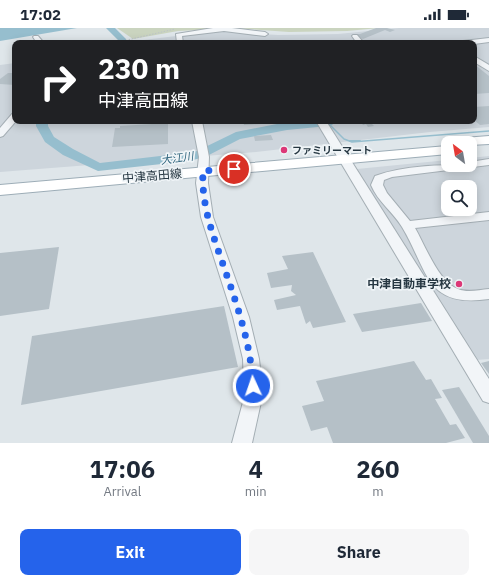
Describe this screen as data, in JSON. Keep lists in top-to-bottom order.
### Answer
{
  "streets": {
    "main road": ["中津高田線"]
  },
  "water": ["大江川"],
  "places": ["ファミリーマート", "中津自動車学校"],
  "north": "top left",
  "page": {
    "status": "17:02",
    "turn": ["230 m", "中津高田線"],
    "eta": [
      "17:06",
      "Arrival",
      "4",
      "min",
      "260",
      "m"
    ],
    "buttons": ["Exit", "Share"]
  }
}
